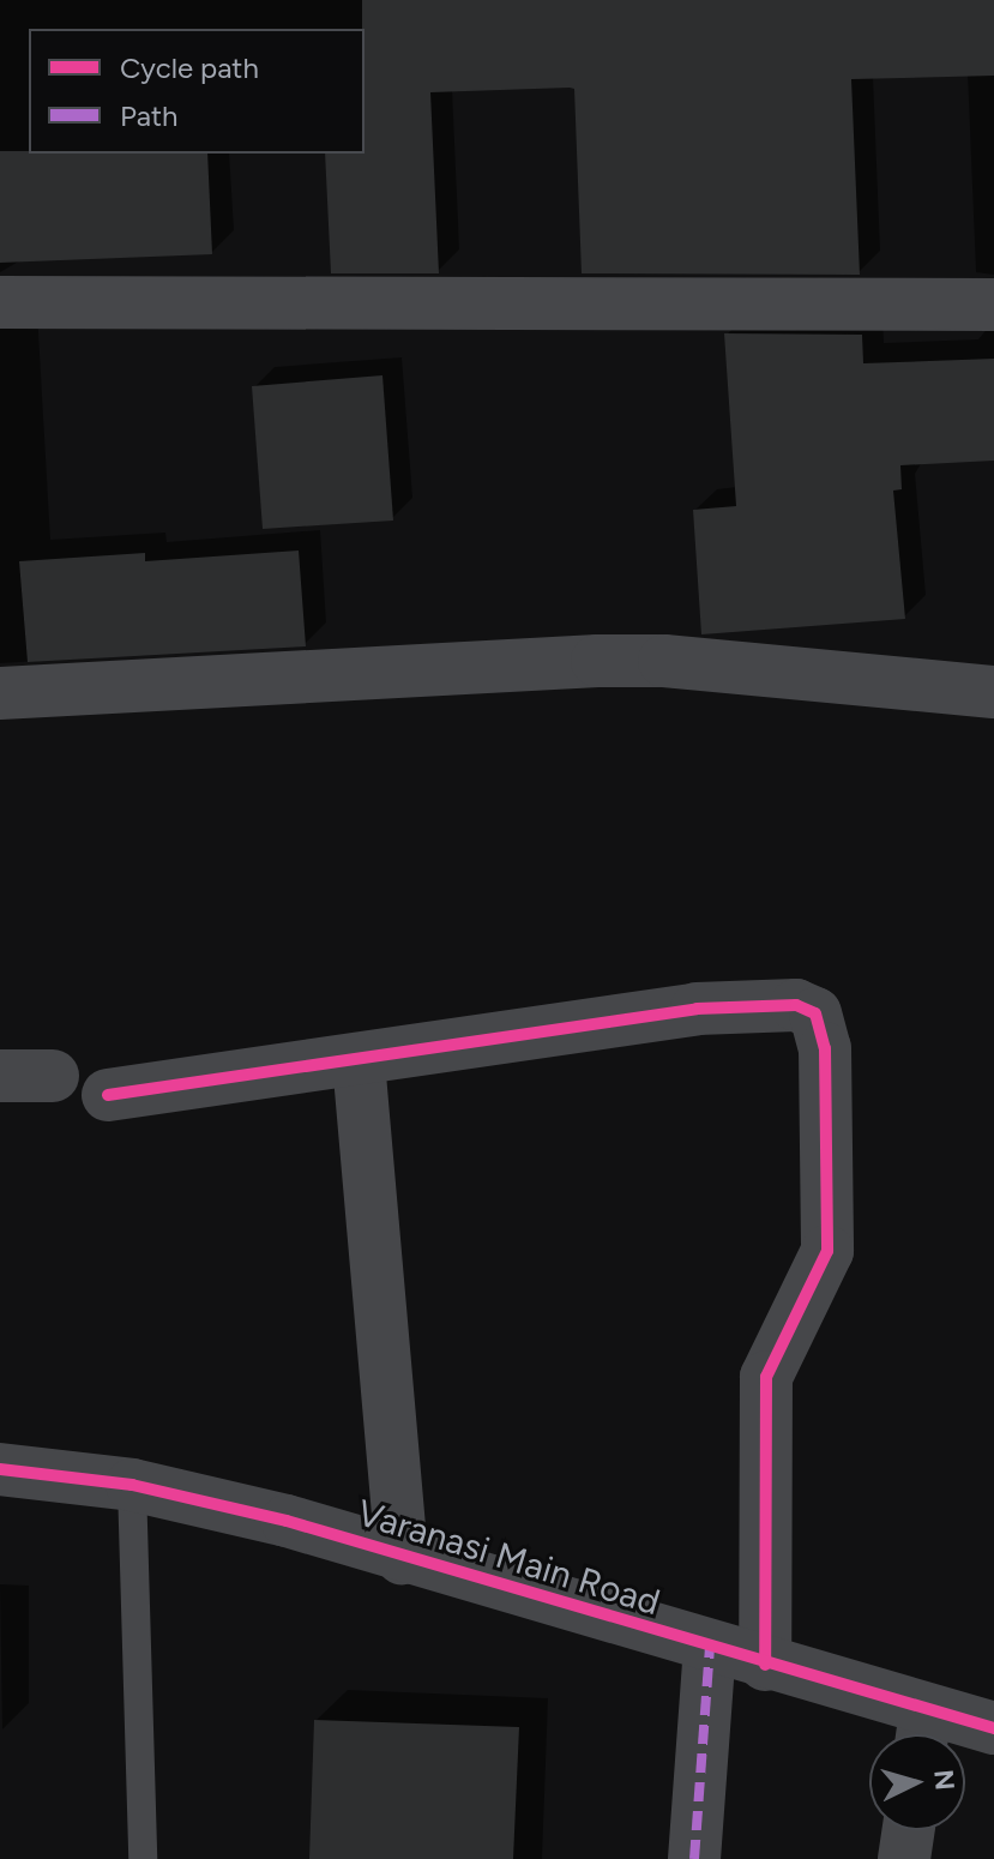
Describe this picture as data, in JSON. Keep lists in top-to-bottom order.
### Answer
{
  "streets": {
    "street": ["Varanasi Main Road"]
  },
  "legend": ["Cycle path", "Path"],
  "north": "right"
}
